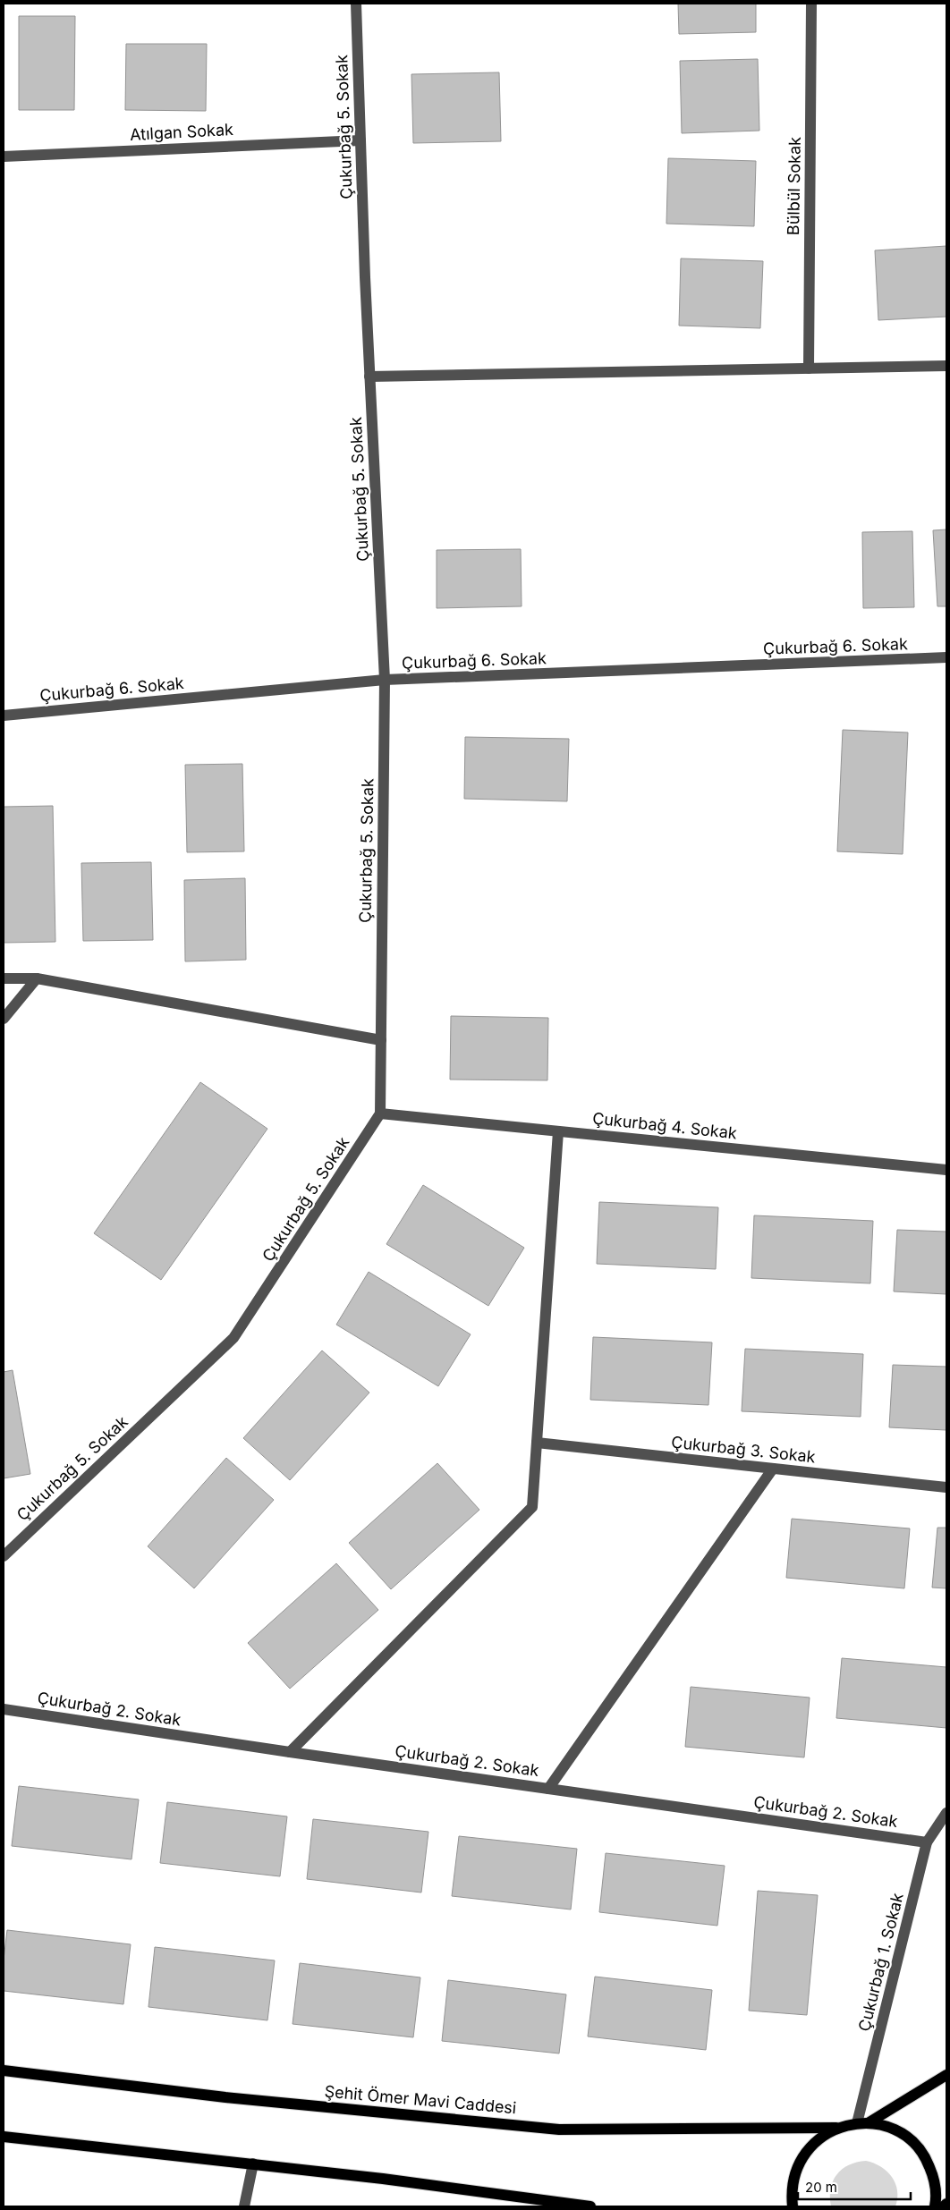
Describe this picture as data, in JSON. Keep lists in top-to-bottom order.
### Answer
{
  "streets": {
    "main road": ["Şehit Ömer Mavi Caddesi"],
    "street": [
      "Çukurbağ 5. Sokak",
      "Atılgan Sokak",
      "Bülbül Sokak",
      "Çukurbağ 6. Sokak",
      "Çukurbağ 4. Sokak",
      "Çukurbağ 3. Sokak",
      "Çukurbağ 2. Sokak",
      "Çukurbağ 1. Sokak"
    ]
  },
  "crossings": [
    ["Çukurbağ 5. Sokak", "Atılgan Sokak"],
    ["Çukurbağ 5. Sokak", "Çukurbağ 6. Sokak"],
    ["Çukurbağ 5. Sokak", "Çukurbağ 4. Sokak"],
    ["Çukurbağ 2. Sokak", "Çukurbağ 1. Sokak"]
  ],
  "scale_bar": "20 m"
}
